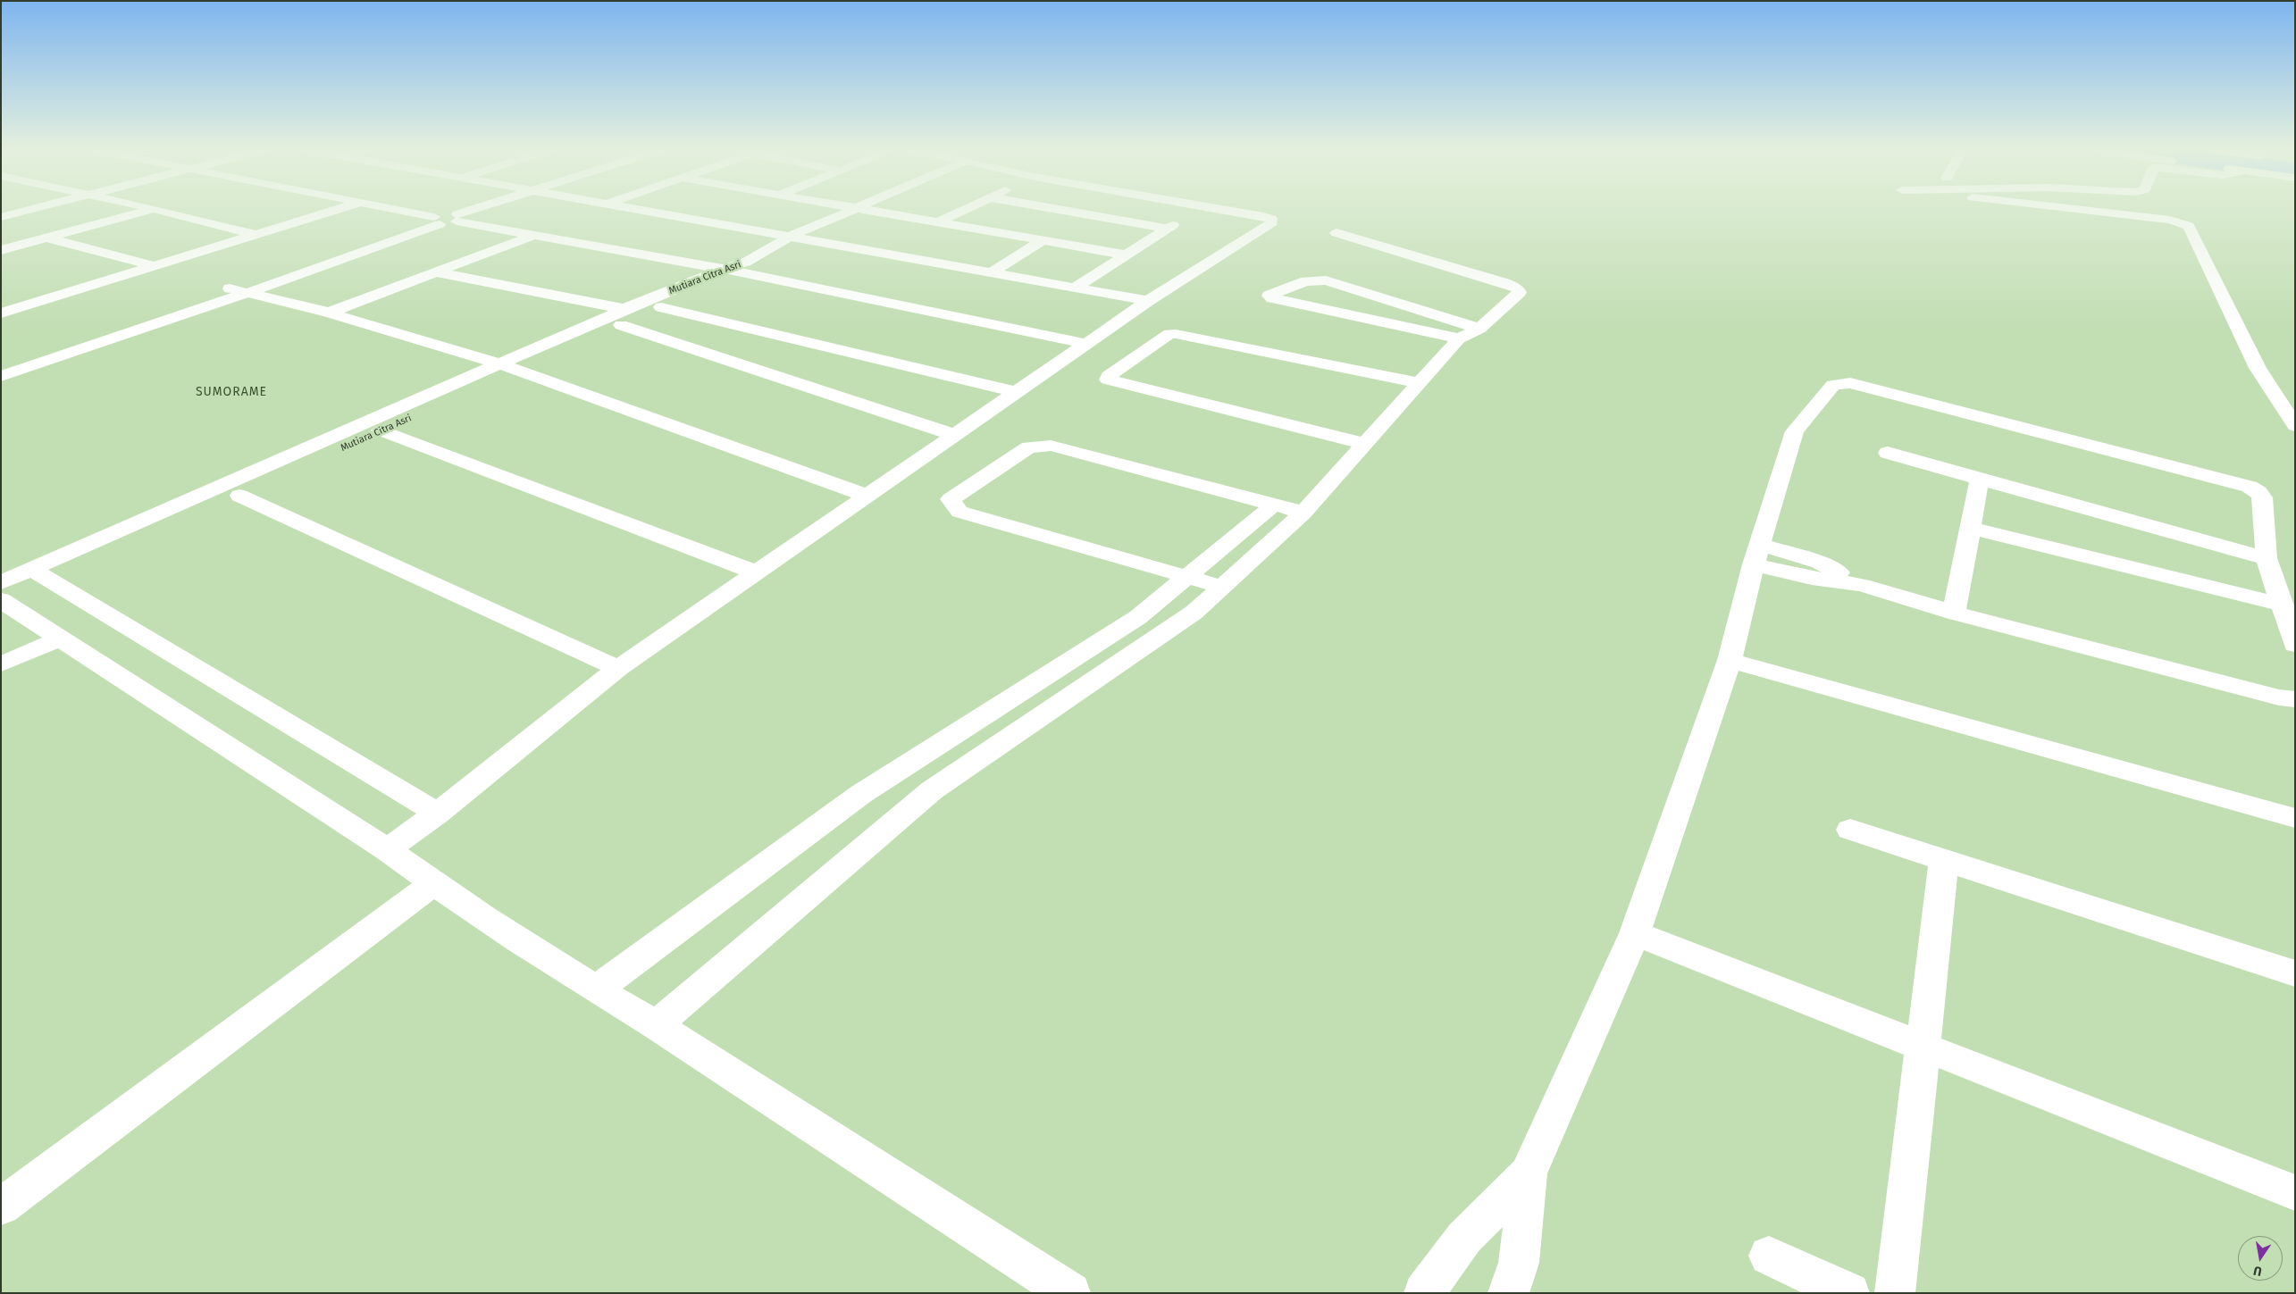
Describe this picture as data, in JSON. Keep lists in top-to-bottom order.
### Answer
{
  "streets": {
    "street": ["Mutiara Citra Asri"]
  },
  "districts": ["SUMORAME"],
  "north": "bottom"
}
